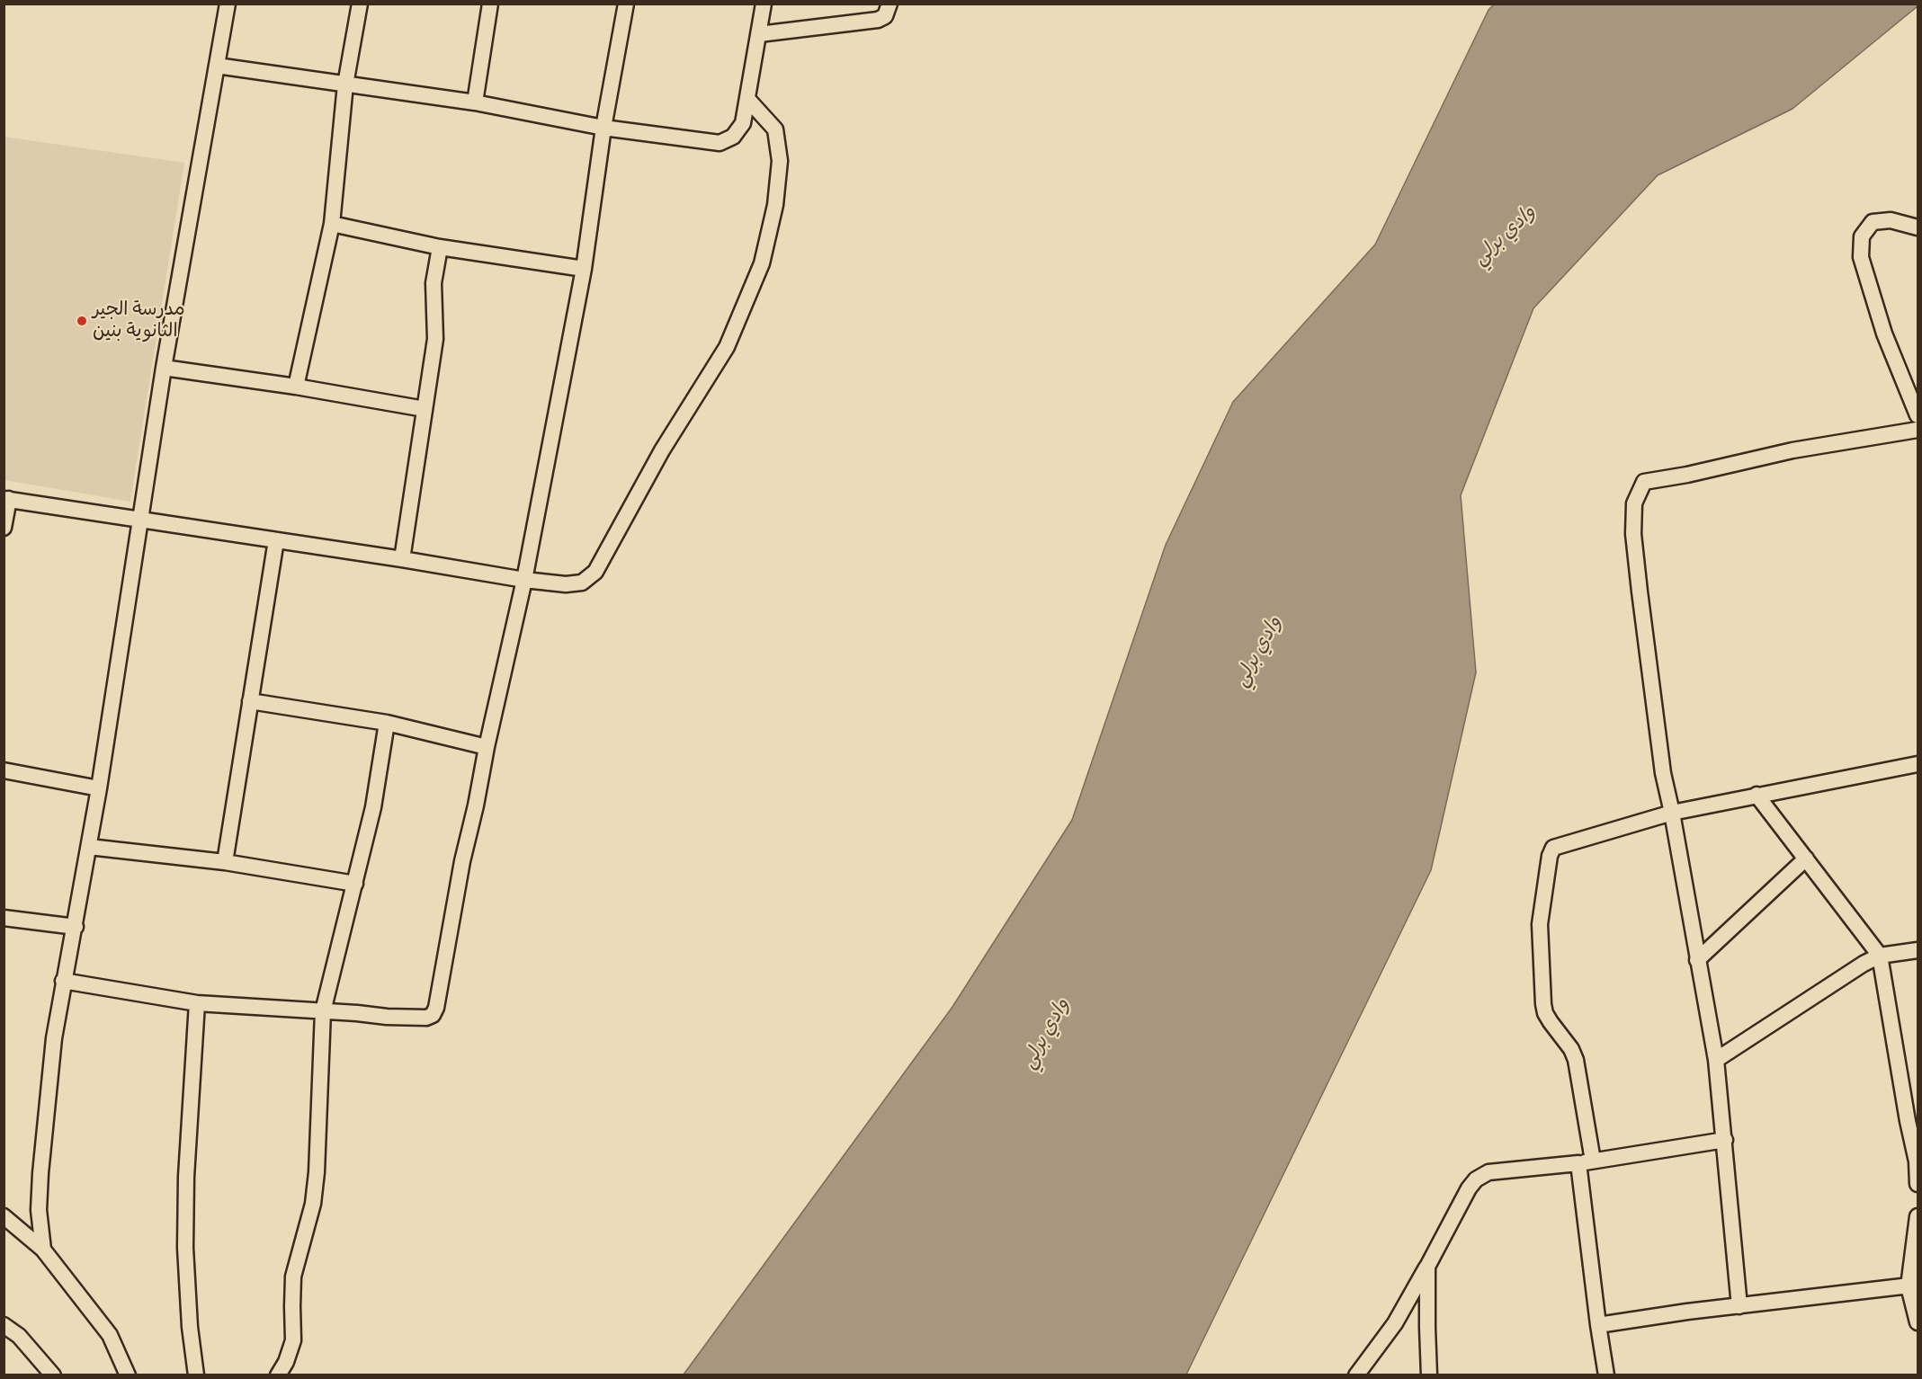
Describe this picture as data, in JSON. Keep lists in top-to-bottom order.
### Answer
{
  "water": ["وادي برلي"],
  "places": ["مدرسة الجير الثانوية بنين"]
}
